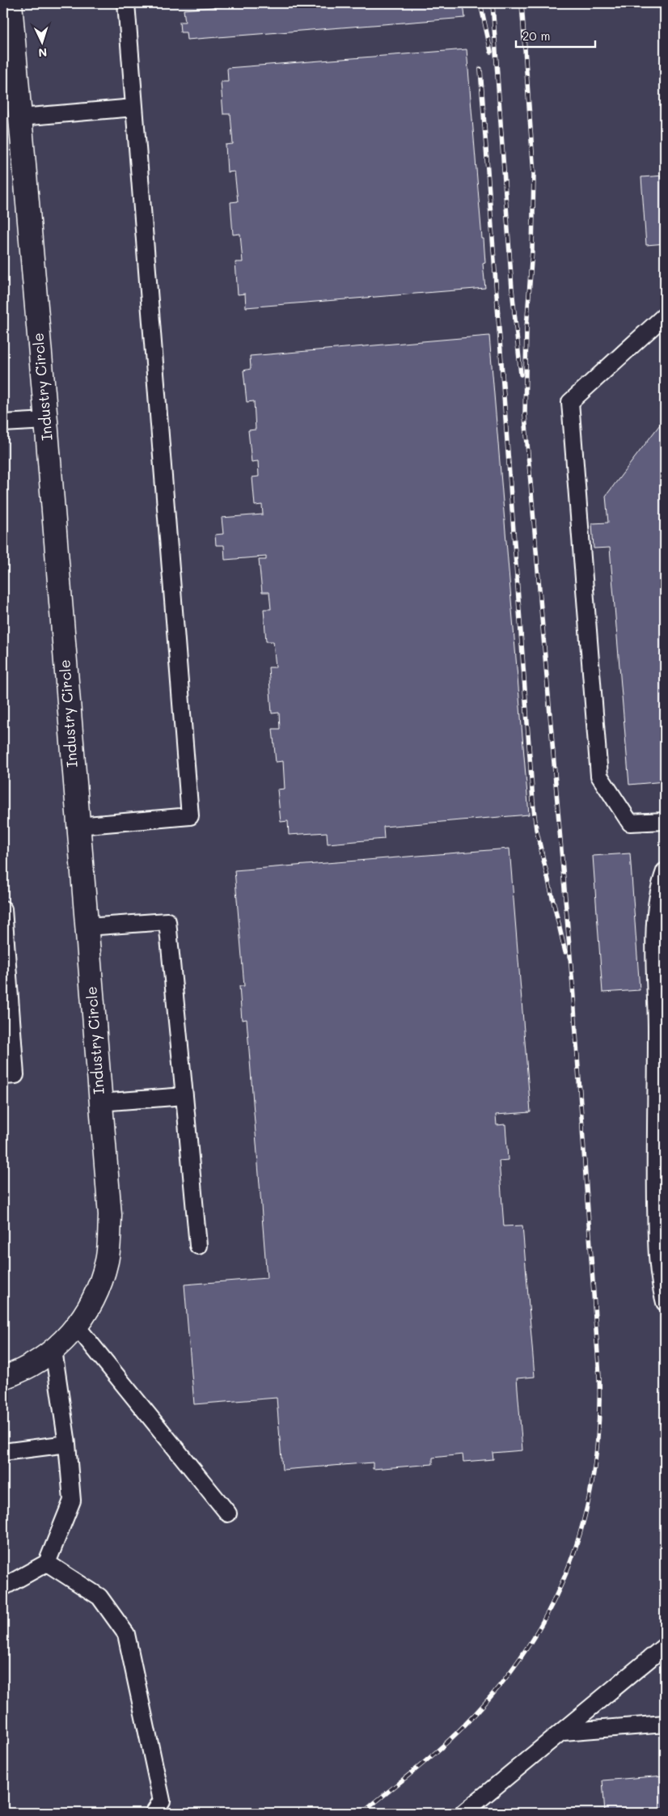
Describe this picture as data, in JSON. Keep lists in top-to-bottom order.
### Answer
{
  "streets": {
    "street": ["Industry Circle"]
  },
  "scale_bar": "20 m",
  "north": "bottom"
}
